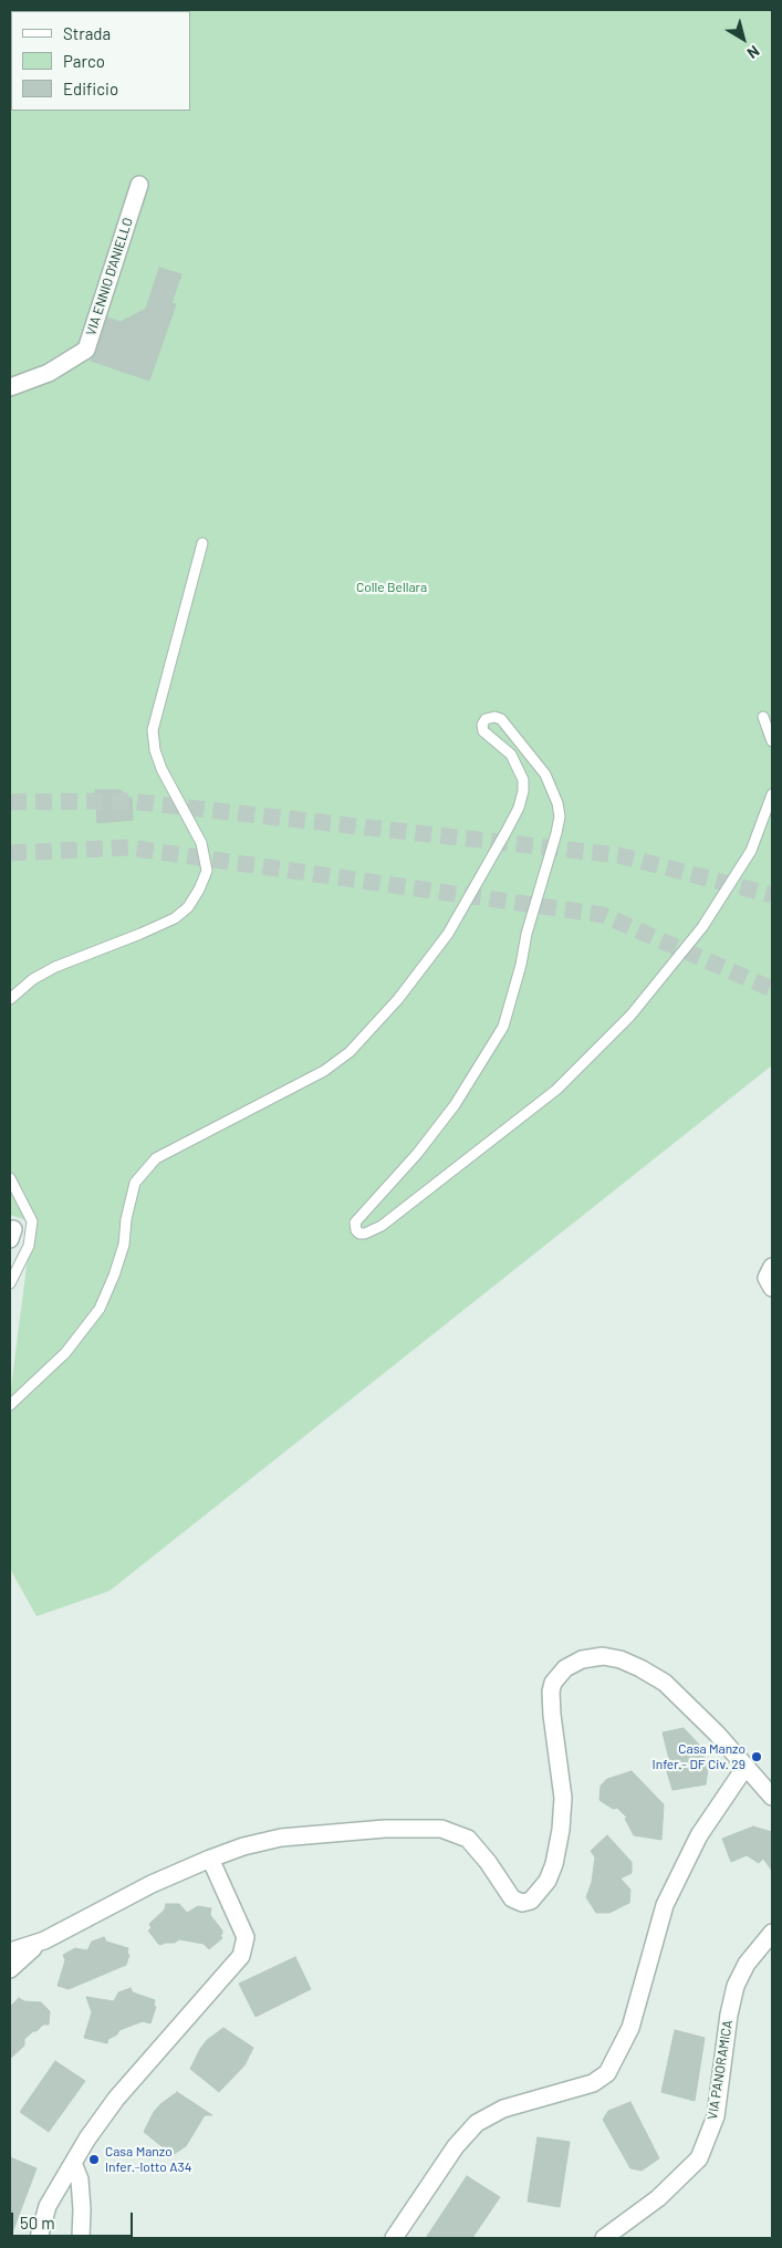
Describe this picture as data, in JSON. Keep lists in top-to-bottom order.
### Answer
{
  "streets": {
    "street": ["VIA ENNIO D'ANIELLO", "VIA PANORAMICA"]
  },
  "parks": ["Colle Bellara"],
  "places": ["Casa Manzo Infer.- DF Civ. 29", "Casa Manzo Infer.-lotto A34"],
  "legend": ["Strada", "Parco", "Edificio"],
  "scale_bar": "50 m",
  "north": "bottom right"
}
